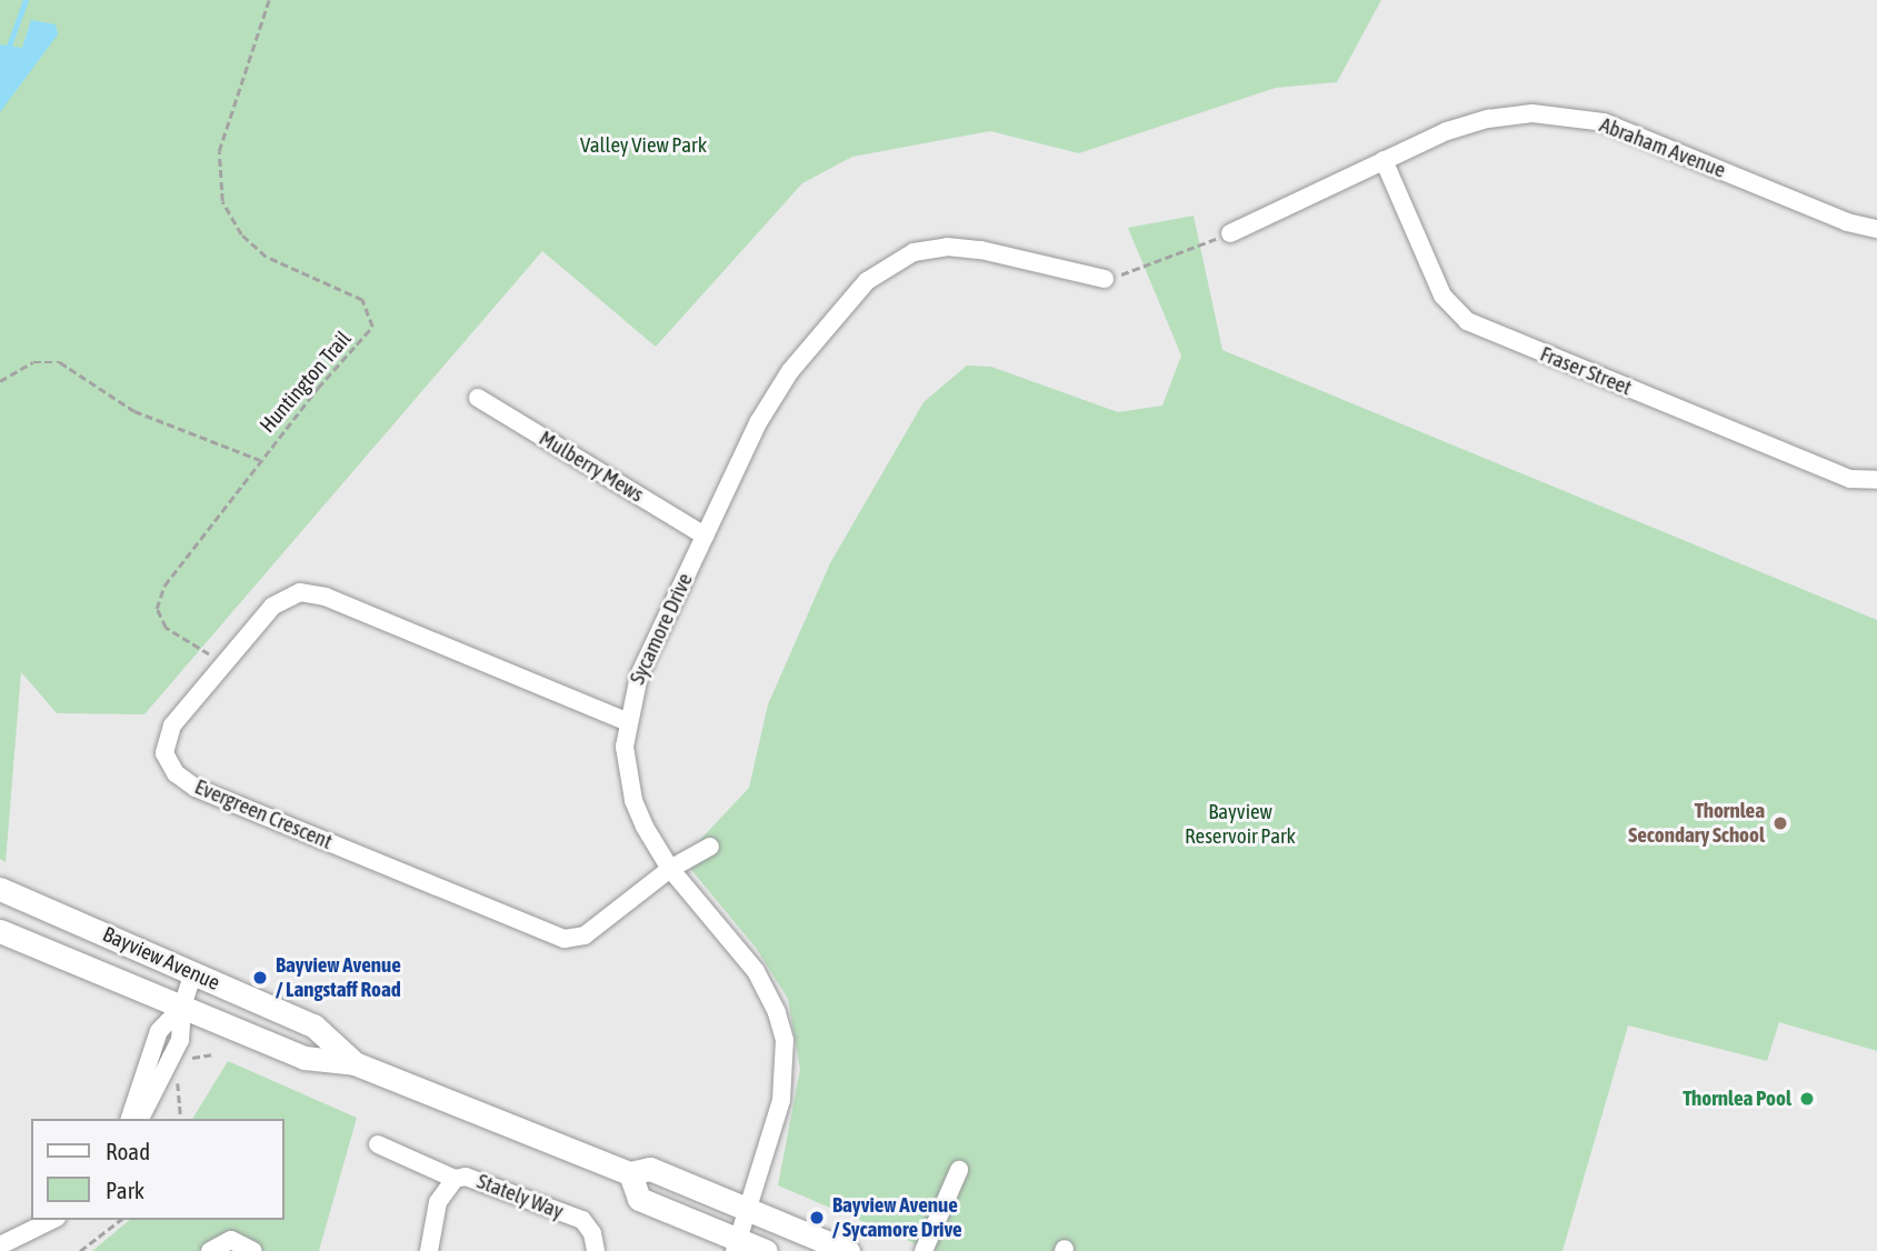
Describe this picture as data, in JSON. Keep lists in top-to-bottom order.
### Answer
{
  "streets": {
    "main road": ["Bayview Avenue"],
    "street": [
      "Abraham Avenue",
      "Fraser Street",
      "Mulberry Mews",
      "Sycamore Drive",
      "Evergreen Crescent",
      "Stately Way"
    ],
    "path": ["Huntington Trail"]
  },
  "crossings": [
    ["Abraham Avenue", "Fraser Street"],
    ["Huntington Trail", "Evergreen Crescent"],
    ["Mulberry Mews", "Sycamore Drive"],
    ["Sycamore Drive", "Evergreen Crescent"],
    ["Sycamore Drive", "Bayview Avenue"]
  ],
  "parks": ["Valley View Park", "Bayview Reservoir Park"],
  "places": [
    "Thornlea Secondary School",
    "Bayview Avenue / Langstaff Road",
    "Thornlea Pool",
    "Bayview Avenue / Sycamore Drive"
  ],
  "legend": ["Road", "Park"]
}
